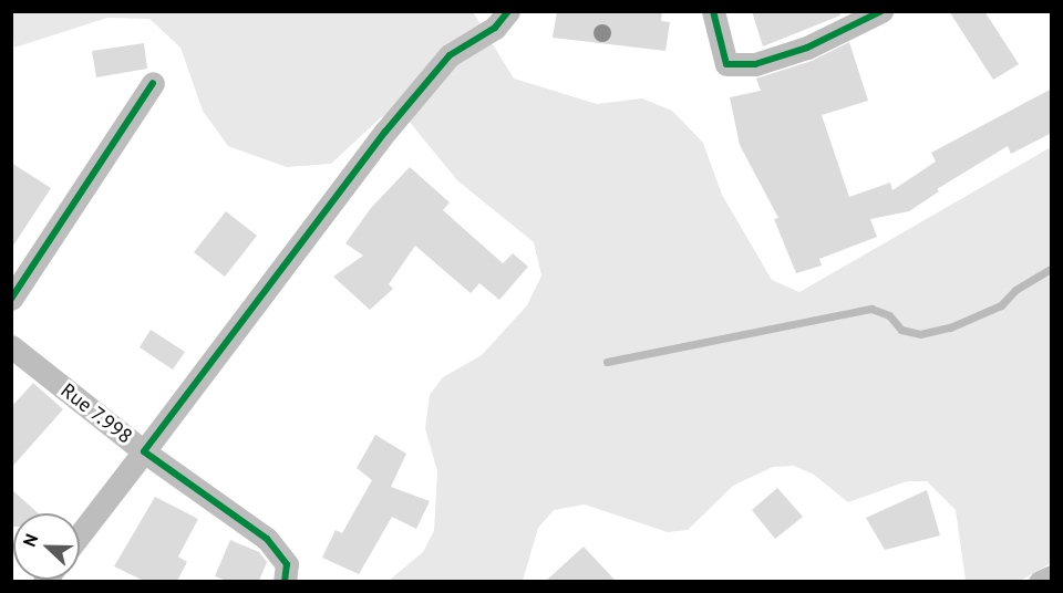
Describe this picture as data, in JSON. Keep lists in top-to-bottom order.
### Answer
{
  "streets": {
    "street": ["Rue 7.998"]
  },
  "north": "left"
}
